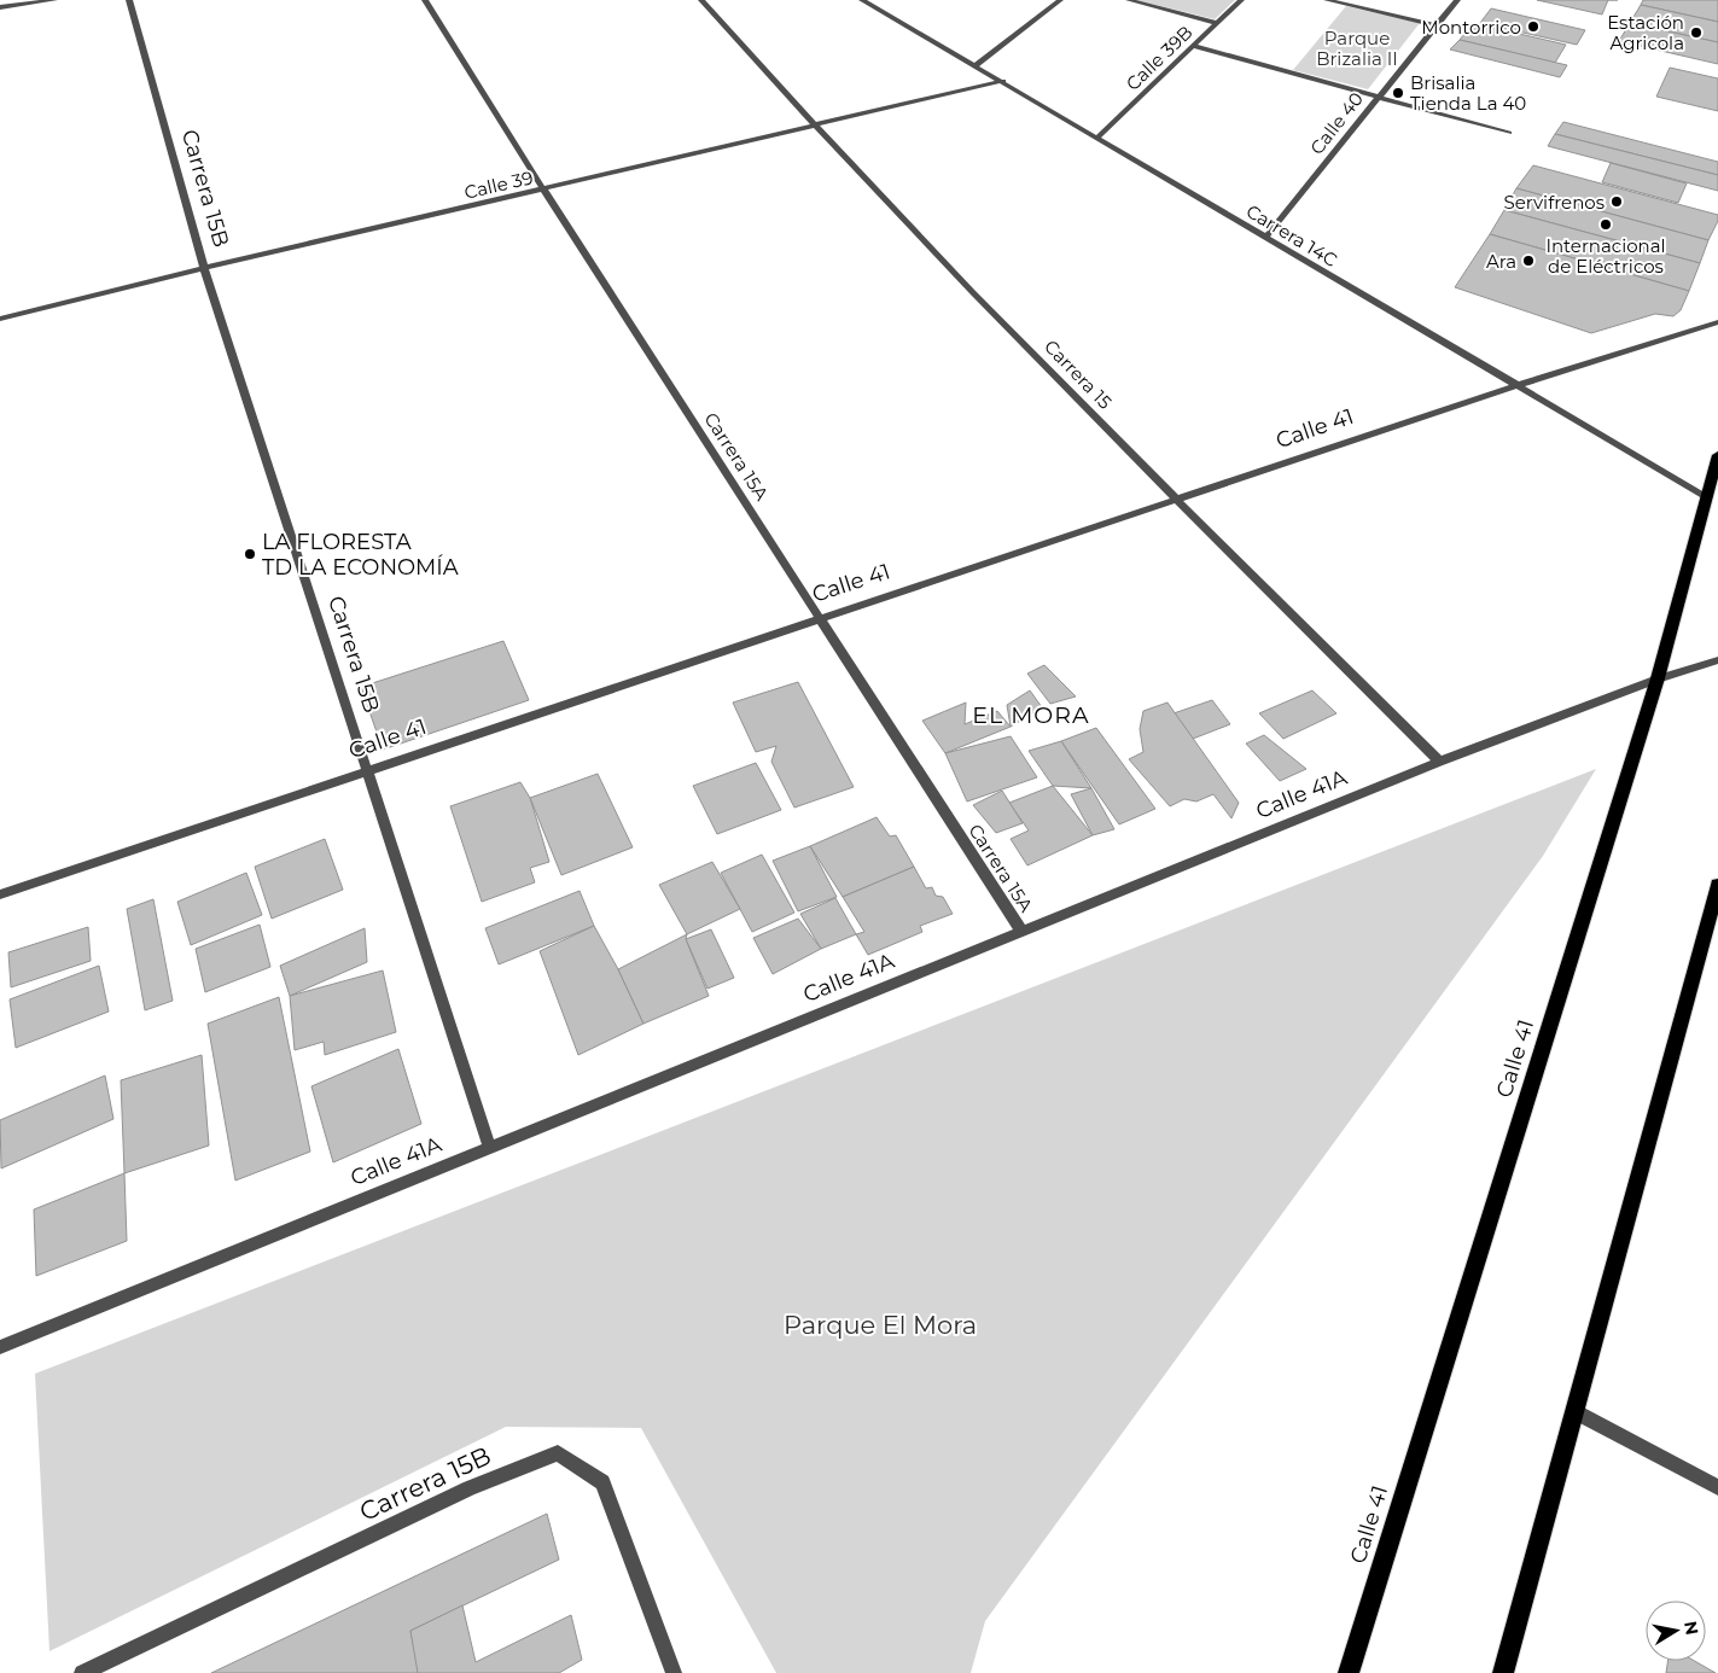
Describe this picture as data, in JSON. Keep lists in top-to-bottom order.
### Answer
{
  "streets": {
    "main road": ["Calle 41"],
    "street": [
      "Calle 39B",
      "Calle 40",
      "Calle 39",
      "Carrera 15B",
      "Carrera 14C",
      "Carrera 15",
      "Carrera 15A",
      "Calle 41A"
    ]
  },
  "crossings": [
    ["Calle 39B", "Carrera 14C"],
    ["Calle 40", "Carrera 14C"],
    ["Calle 39", "Carrera 15B"],
    ["Calle 39", "Carrera 14C"],
    ["Calle 39", "Carrera 15"],
    ["Calle 39", "Carrera 15A"],
    ["Carrera 15B", "Calle 41"],
    ["Carrera 15B", "Calle 41A"],
    ["Carrera 14C", "Calle 41"],
    ["Carrera 15", "Calle 41"],
    ["Carrera 15", "Calle 41A"],
    ["Calle 41", "Carrera 15A"],
    ["Calle 41", "Calle 41A"],
    ["Carrera 15A", "Calle 41A"]
  ],
  "districts": ["EL MORA"],
  "parks": ["Parque Brizalia II", "Parque El Mora"],
  "places": [
    "Montorrico",
    "Estación Agricola",
    "Brisalia Tienda La 40",
    "Servifrenos",
    "Internacional de Eléctricos",
    "Ara",
    "LA FLORESTA TD LA ECONOMÍA"
  ],
  "north": "right"
}
